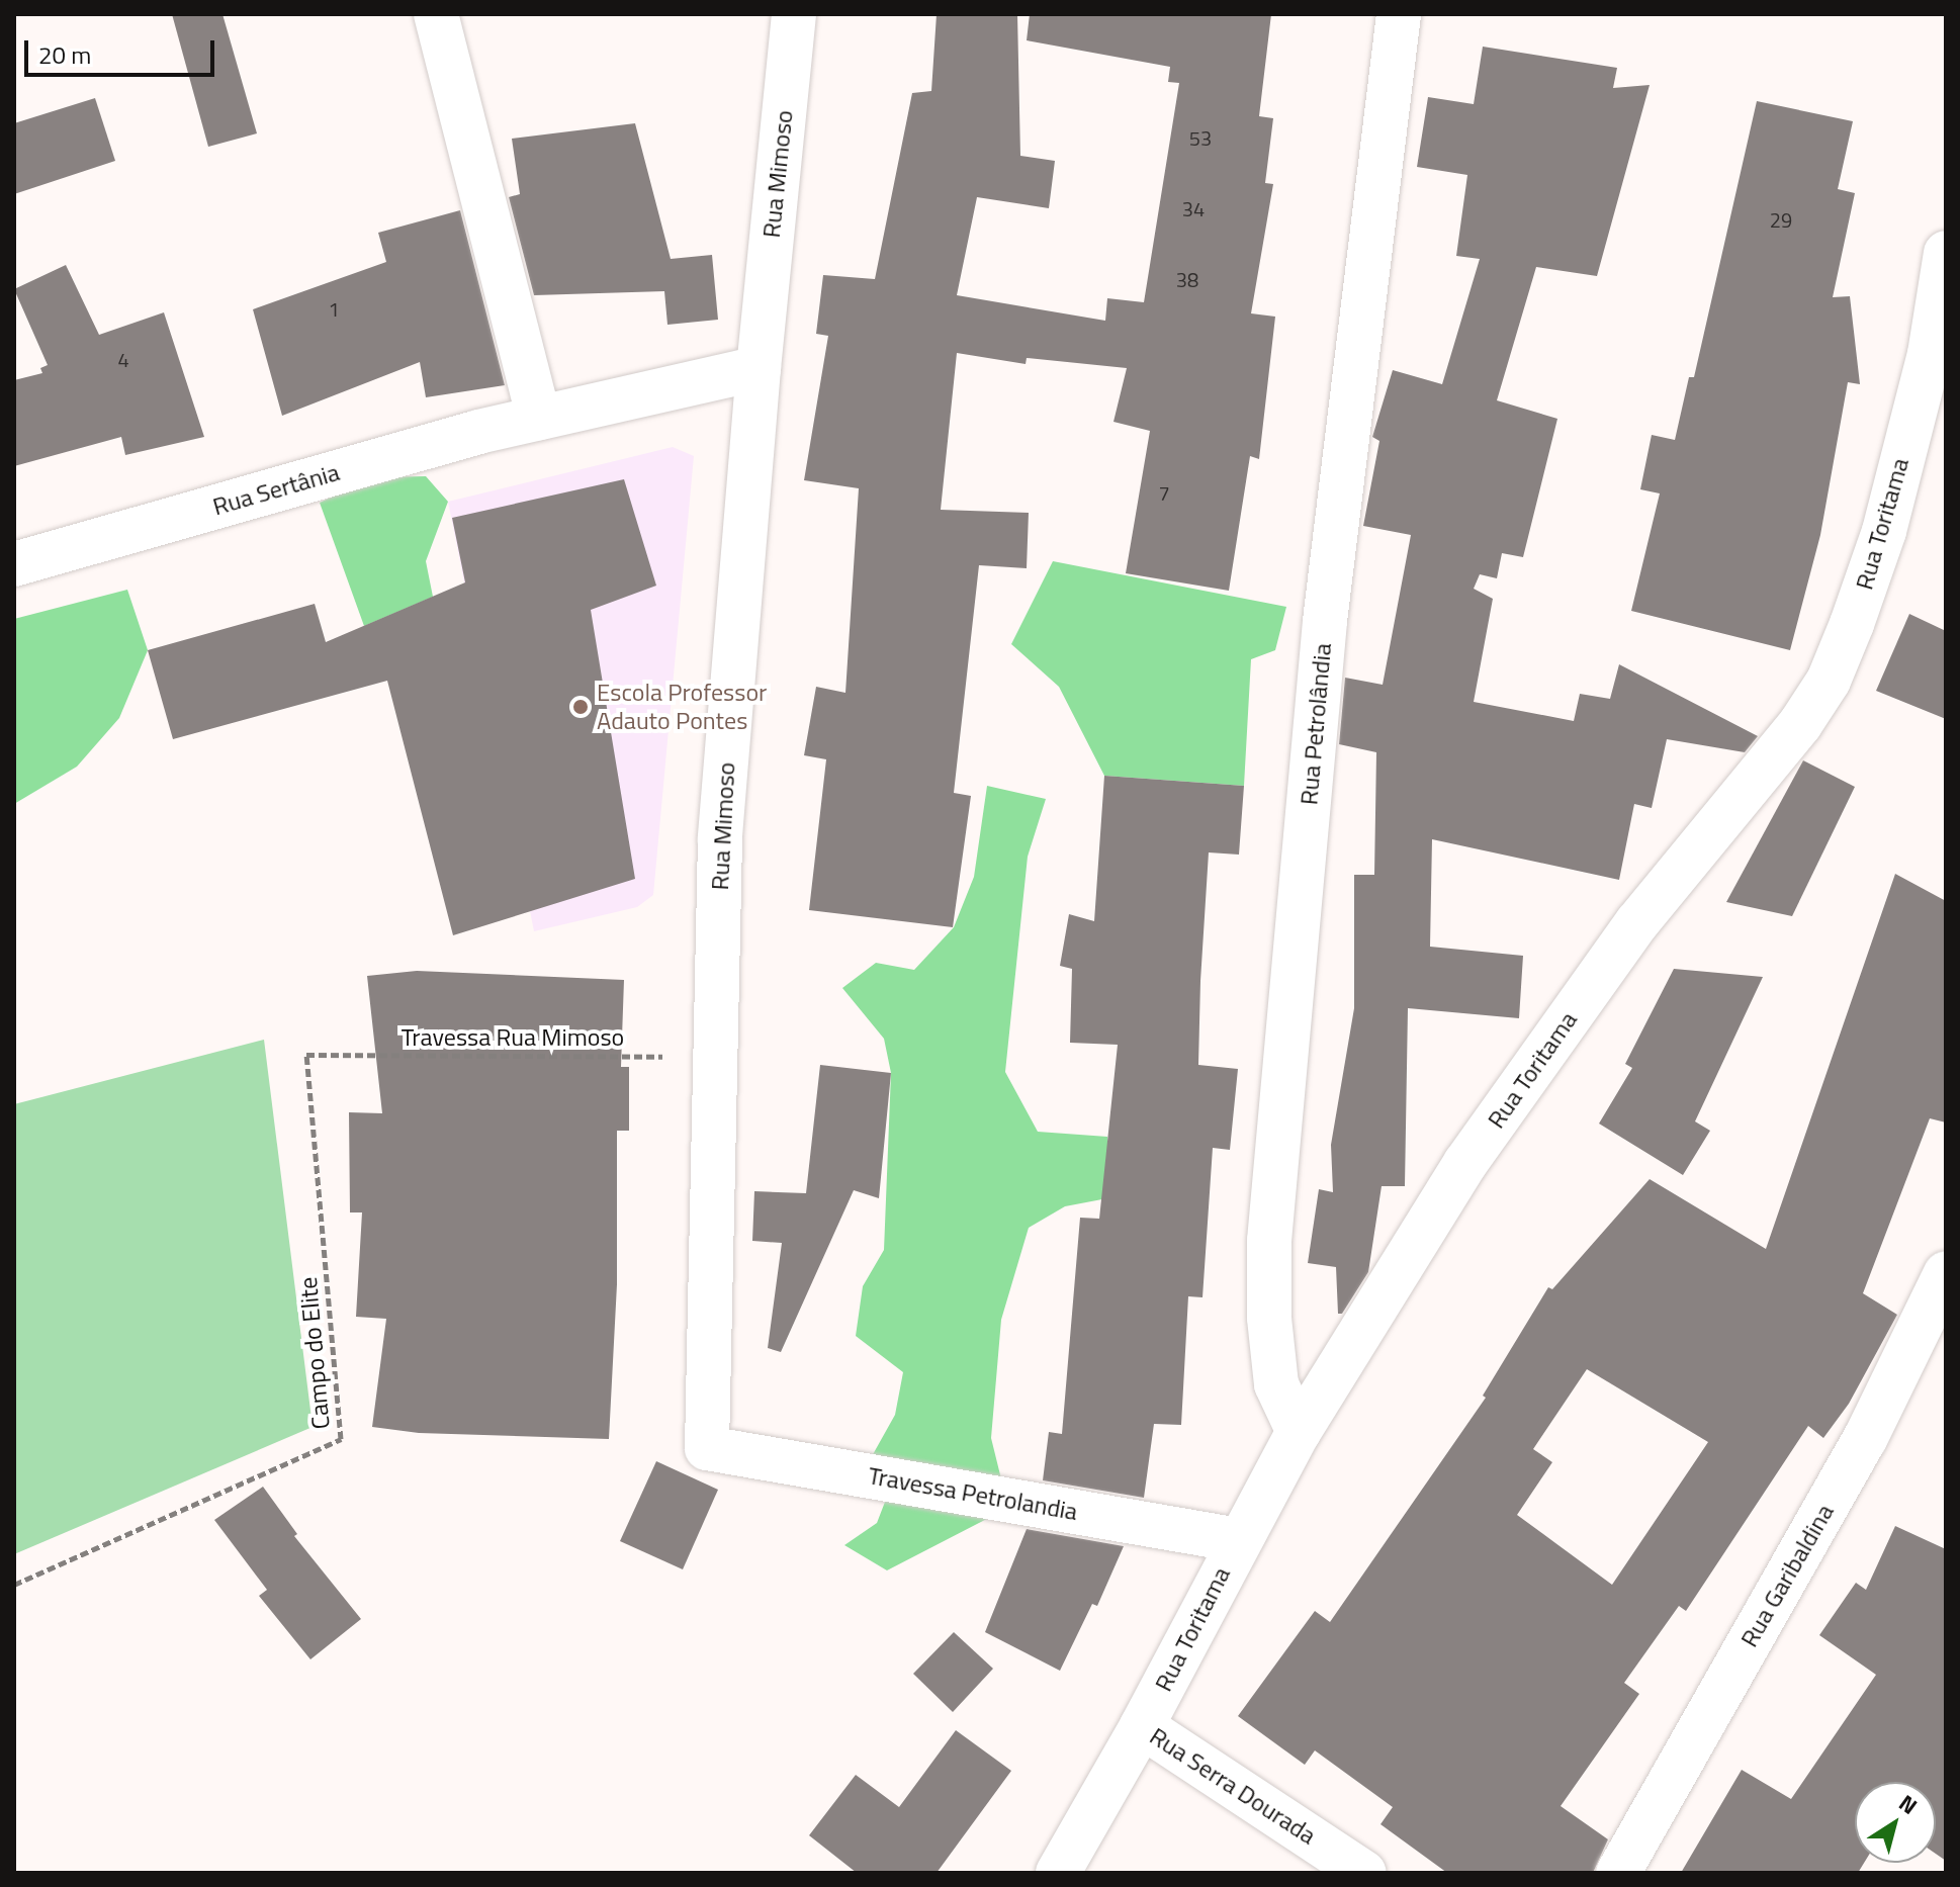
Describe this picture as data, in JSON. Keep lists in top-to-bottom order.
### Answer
{
  "streets": {
    "street": [
      "Rua Mimoso",
      "Rua Sertânia",
      "Rua Toritama",
      "Rua Petrolândia",
      "Travessa Petrolandia",
      "Rua Garibaldina",
      "Rua Serra Dourada"
    ],
    "path": ["Travessa Rua Mimoso", "Campo do Elite"]
  },
  "crossings": [
    ["Rua Mimoso", "Rua Sertânia"],
    ["Rua Mimoso", "Travessa Rua Mimoso"],
    ["Rua Mimoso", "Travessa Petrolandia"],
    ["Rua Toritama", "Rua Petrolândia"],
    ["Rua Toritama", "Travessa Petrolandia"],
    ["Rua Toritama", "Rua Serra Dourada"],
    ["Travessa Rua Mimoso", "Campo do Elite"]
  ],
  "places": ["Escola Professor Adauto Pontes"],
  "house_numbers": [
    "53",
    "34",
    "29",
    "38",
    "1",
    "4",
    "7"
  ],
  "scale_bar": "20 m",
  "north": "top right"
}
